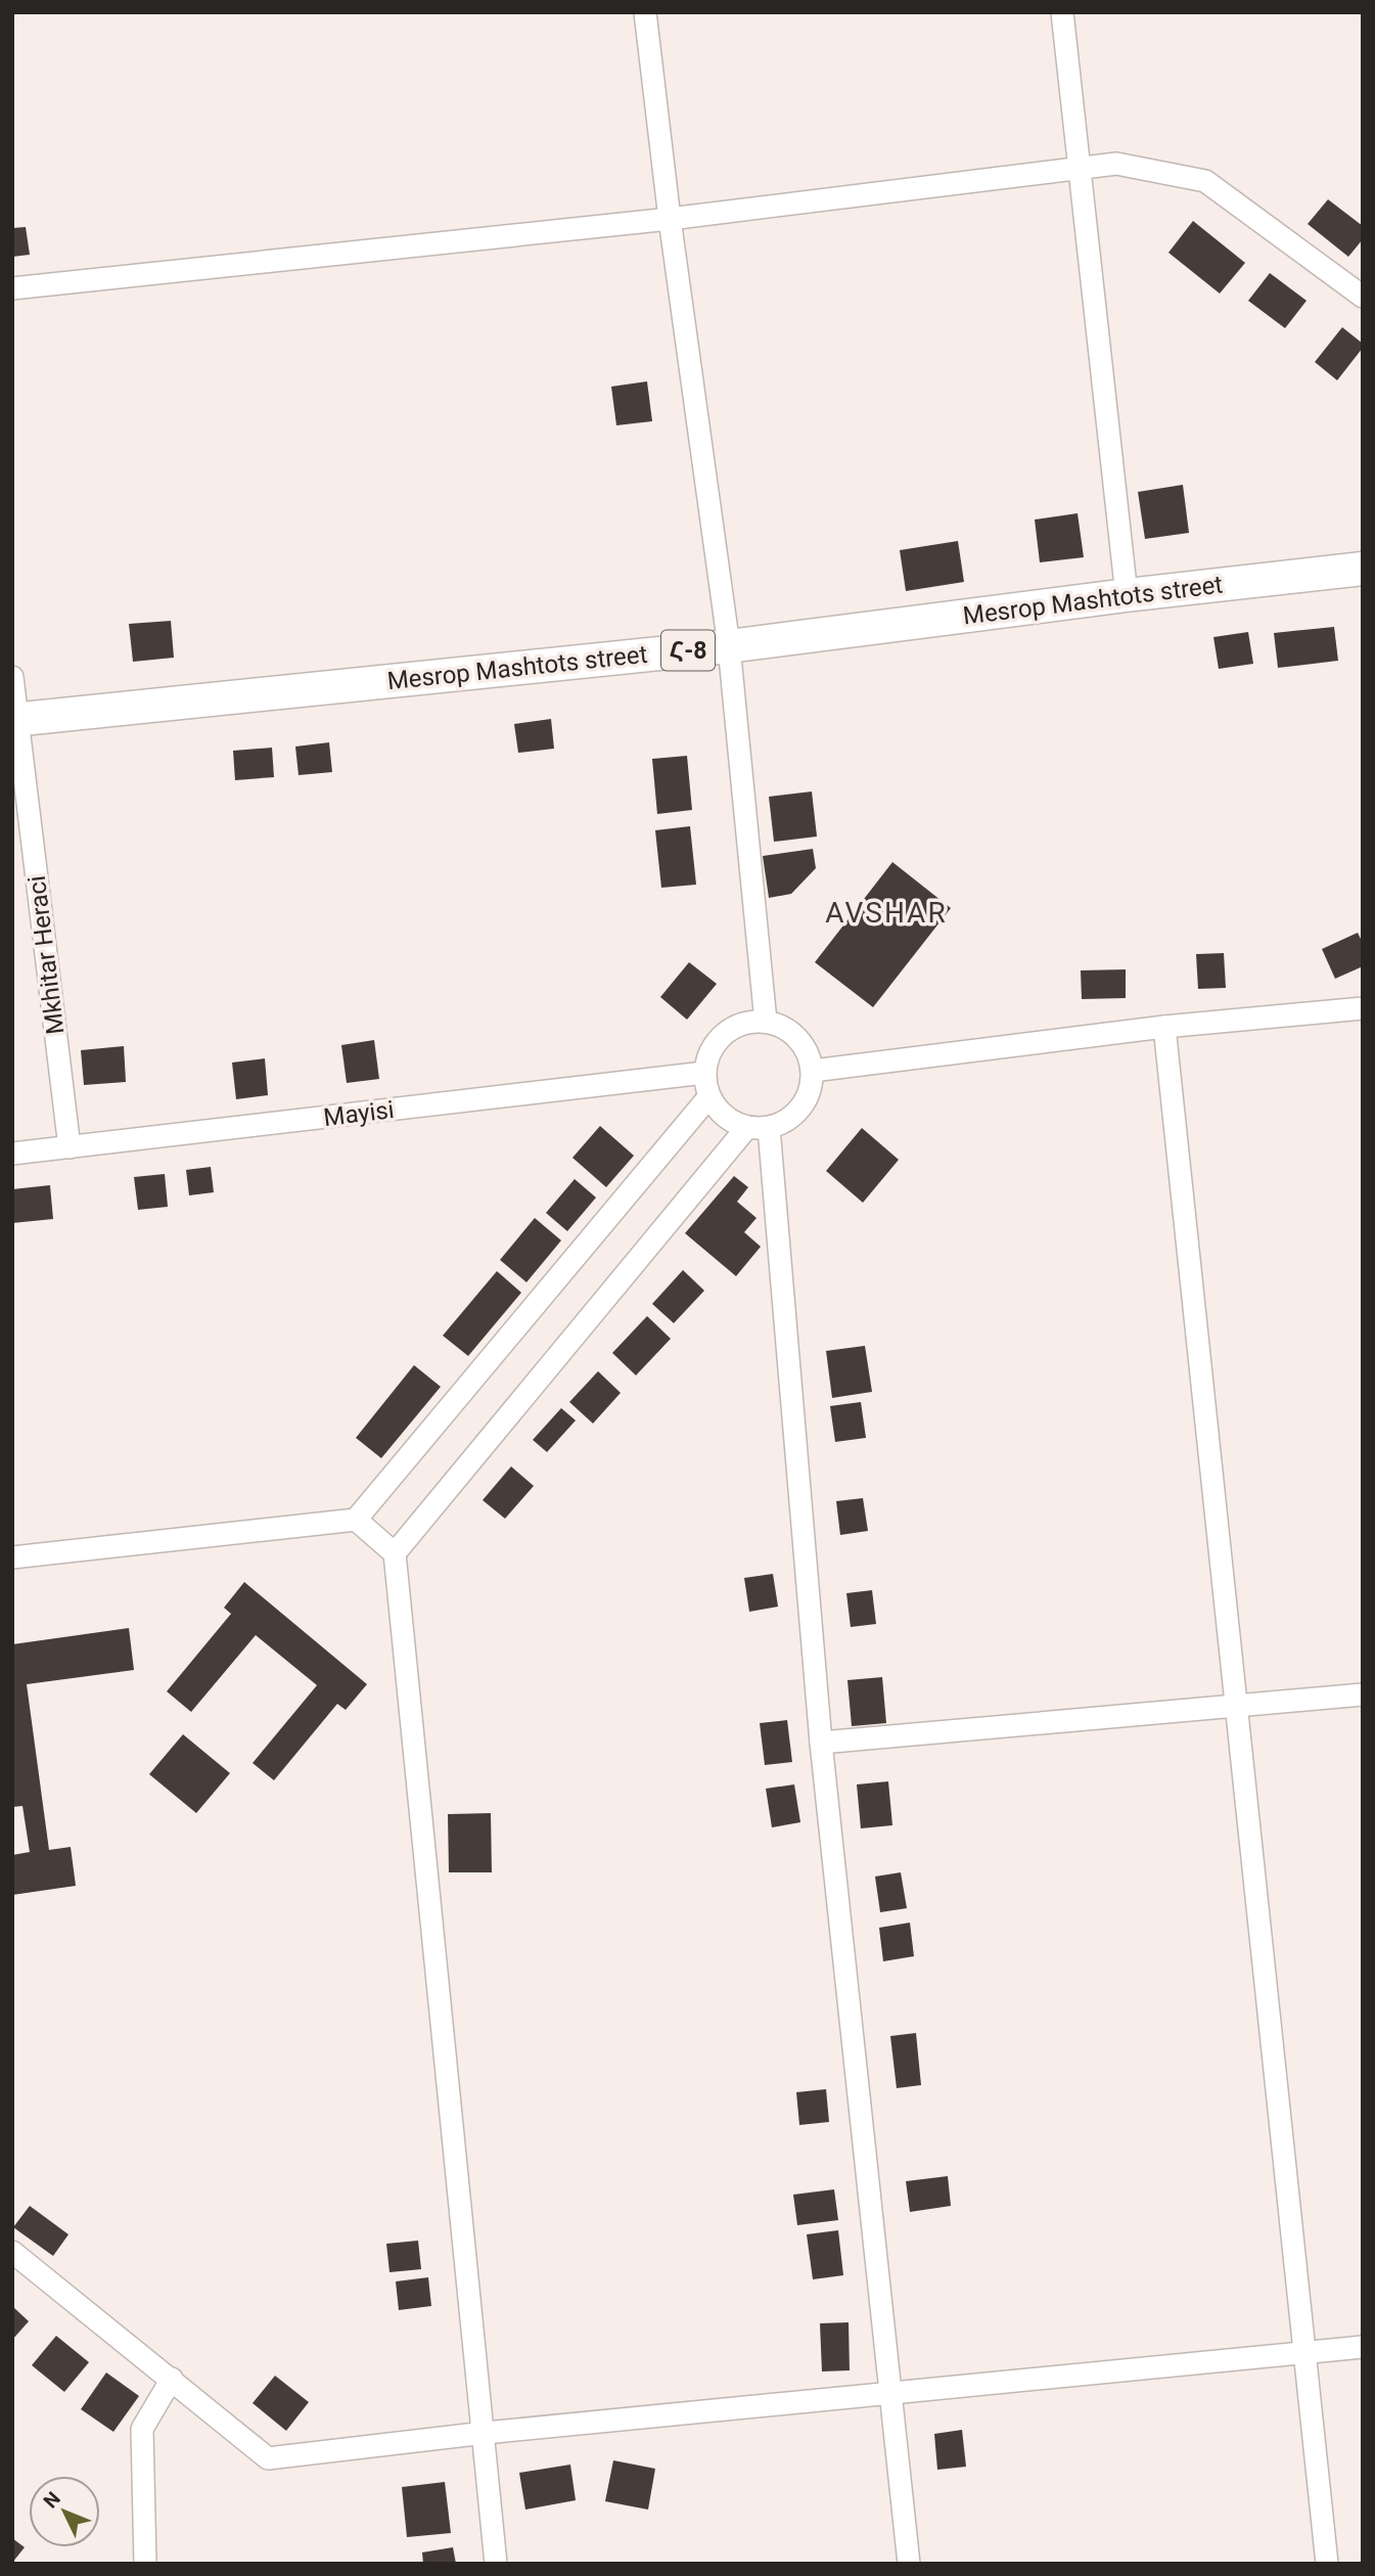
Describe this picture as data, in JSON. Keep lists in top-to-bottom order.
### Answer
{
  "streets": {
    "main road": ["Mesrop Mashtots street", "Հ-8"],
    "street": ["Mkhitar Heraci", "Mayisi"]
  },
  "crossings": [
    ["Mesrop Mashtots street", "Mkhitar Heraci"],
    ["Mkhitar Heraci", "Mayisi"]
  ],
  "districts": ["AVSHAR"],
  "north": "top left"
}
